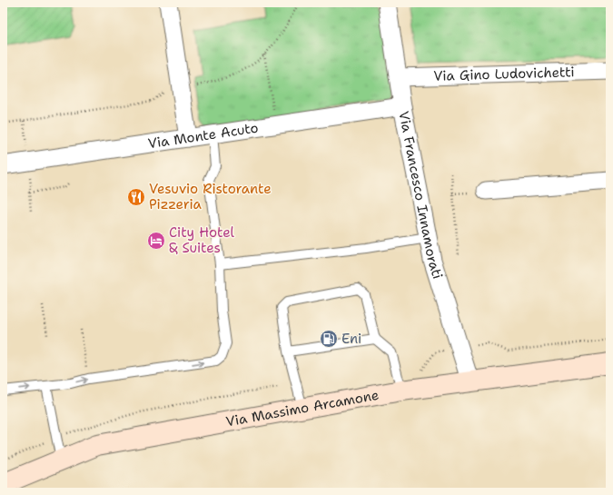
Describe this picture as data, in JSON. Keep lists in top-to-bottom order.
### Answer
{
  "streets": {
    "main road": ["Via Massimo Arcamone"],
    "street": ["Via Gino Ludovichetti", "Via Monte Acuto", "Via Francesco Innamorati"]
  },
  "crossings": [
    ["Via Gino Ludovichetti", "Via Francesco Innamorati"],
    ["Via Monte Acuto", "Via Francesco Innamorati"],
    ["Via Francesco Innamorati", "Via Massimo Arcamone"]
  ],
  "places": {
    "restaurant": ["Vesuvio Ristorante Pizzeria"],
    "hotel": ["City Hotel & Suites"],
    "fuel station": ["Eni"]
  }
}
